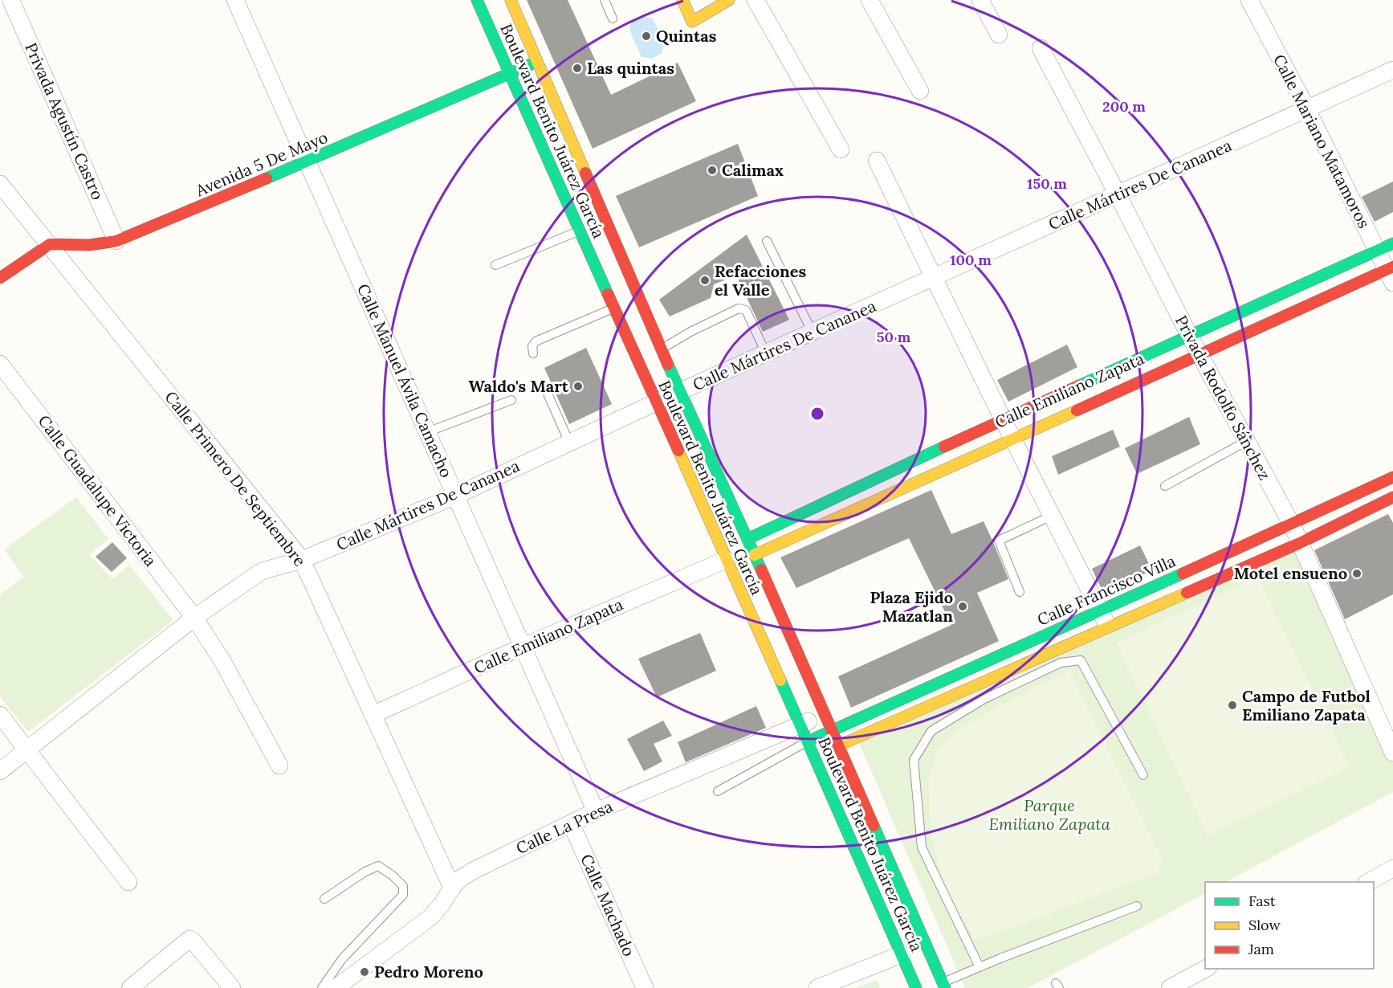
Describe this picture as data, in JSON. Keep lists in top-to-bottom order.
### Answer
{
  "streets": {
    "main road": [
      "Boulevard Benito Juárez García",
      "Avenida 5 De Mayo",
      "Calle Emiliano Zapata",
      "Calle Francisco Villa"
    ],
    "street": [
      "Privada Agustín Castro",
      "Calle Mariano Matamoros",
      "Calle Mártires De Cananea",
      "Calle Manuel Ávila Camacho",
      "Privada Rodolfo Sánchez",
      "Calle Primero De Septiembre",
      "Calle Guadalupe Victoria",
      "Calle La Presa",
      "Calle Machado"
    ]
  },
  "crossings": [
    ["Privada Agustín Castro", "Avenida 5 De Mayo"],
    ["Boulevard Benito Juárez García", "Avenida 5 De Mayo"],
    ["Boulevard Benito Juárez García", "Calle Mártires De Cananea"],
    ["Boulevard Benito Juárez García", "Calle Emiliano Zapata"],
    ["Boulevard Benito Juárez García", "Calle Francisco Villa"],
    ["Boulevard Benito Juárez García", "Calle La Presa"],
    ["Calle Mariano Matamoros", "Calle Mártires De Cananea"],
    ["Calle Mariano Matamoros", "Calle Emiliano Zapata"],
    ["Avenida 5 De Mayo", "Calle Manuel Ávila Camacho"],
    ["Avenida 5 De Mayo", "Calle Primero De Septiembre"],
    ["Calle Mártires De Cananea", "Calle Manuel Ávila Camacho"],
    ["Calle Mártires De Cananea", "Privada Rodolfo Sánchez"],
    ["Calle Mártires De Cananea", "Calle Primero De Septiembre"],
    ["Calle Mártires De Cananea", "Calle Guadalupe Victoria"],
    ["Calle Manuel Ávila Camacho", "Calle Emiliano Zapata"],
    ["Calle Manuel Ávila Camacho", "Calle La Presa"],
    ["Calle Emiliano Zapata", "Privada Rodolfo Sánchez"],
    ["Calle Emiliano Zapata", "Calle Primero De Septiembre"],
    ["Privada Rodolfo Sánchez", "Calle Francisco Villa"],
    ["Calle Primero De Septiembre", "Calle La Presa"],
    ["Calle La Presa", "Calle Machado"]
  ],
  "parks": ["Parque Emiliano Zapata"],
  "places": [
    "Quintas",
    "Las quintas",
    "Calimax",
    "Refacciones el Valle",
    "Waldo's Mart",
    "Motel ensueno",
    "Plaza Ejido Mazatlan",
    "Campo de Futbol Emiliano Zapata",
    "Pedro Moreno"
  ],
  "legend": ["Fast", "Slow", "Jam"],
  "rings": [
    "200 m",
    "150 m",
    "100 m",
    "50 m"
  ]
}
